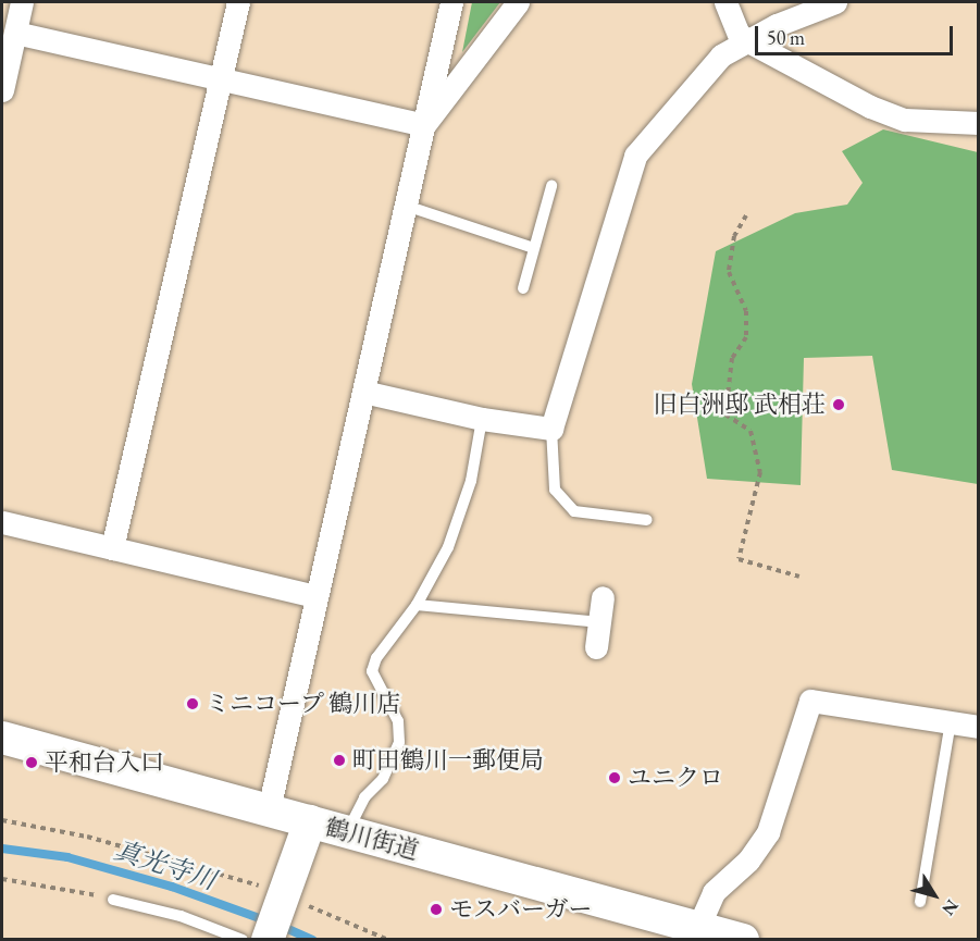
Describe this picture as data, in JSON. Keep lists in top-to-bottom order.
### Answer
{
  "streets": {
    "main road": ["鶴川街道"]
  },
  "water": ["真光寺川"],
  "places": [
    "旧白洲邸 武相荘",
    "ミニコープ 鶴川店",
    "町田鶴川一郵便局",
    "平和台入口",
    "ユニクロ",
    "モスバーガー"
  ],
  "scale_bar": "50 m",
  "north": "bottom right"
}
